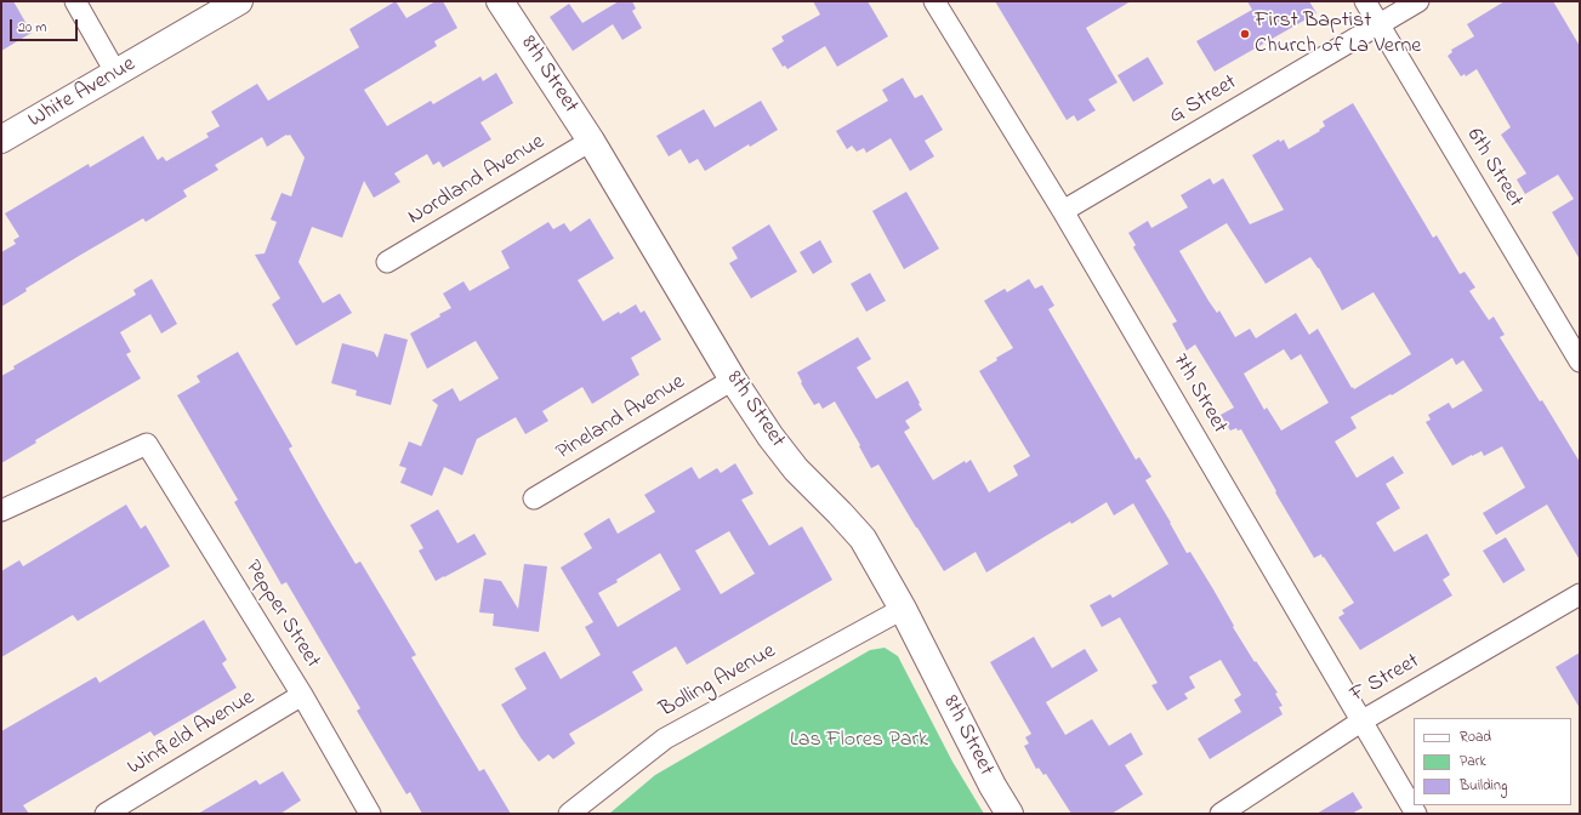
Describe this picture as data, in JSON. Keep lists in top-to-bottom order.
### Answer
{
  "streets": {
    "street": [
      "8th Street",
      "White Avenue",
      "G Street",
      "6th Street",
      "Nordland Avenue",
      "7th Street",
      "Pineland Avenue",
      "Pepper Street",
      "F Street",
      "Bolling Avenue",
      "Winfield Avenue"
    ]
  },
  "crossings": [
    ["8th Street", "Nordland Avenue"],
    ["8th Street", "Pineland Avenue"],
    ["8th Street", "Bolling Avenue"],
    ["G Street", "6th Street"],
    ["G Street", "7th Street"],
    ["7th Street", "F Street"],
    ["Pepper Street", "Winfield Avenue"]
  ],
  "parks": ["Las Flores Park"],
  "places": ["First Baptist Church of La Verne"],
  "legend": ["Road", "Park", "Building"],
  "scale_bar": "20 m"
}
